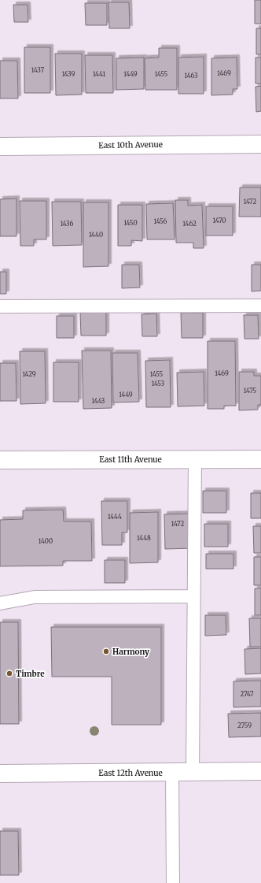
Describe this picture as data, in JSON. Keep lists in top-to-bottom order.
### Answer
{
  "streets": {
    "street": ["East 10th Avenue", "East 11th Avenue", "East 12th Avenue"]
  },
  "places": ["Harmony", "Timbre"],
  "house_numbers": [
    "1437",
    "1469",
    "1439",
    "1441",
    "1449",
    "1455",
    "1463",
    "1472",
    "1470",
    "1456",
    "1450",
    "1436",
    "1462",
    "1440",
    "1469",
    "1429",
    "1455",
    "1453",
    "1475",
    "1449",
    "1443",
    "1444",
    "1472",
    "1448",
    "1400",
    "2747",
    "2759"
  ]
}
